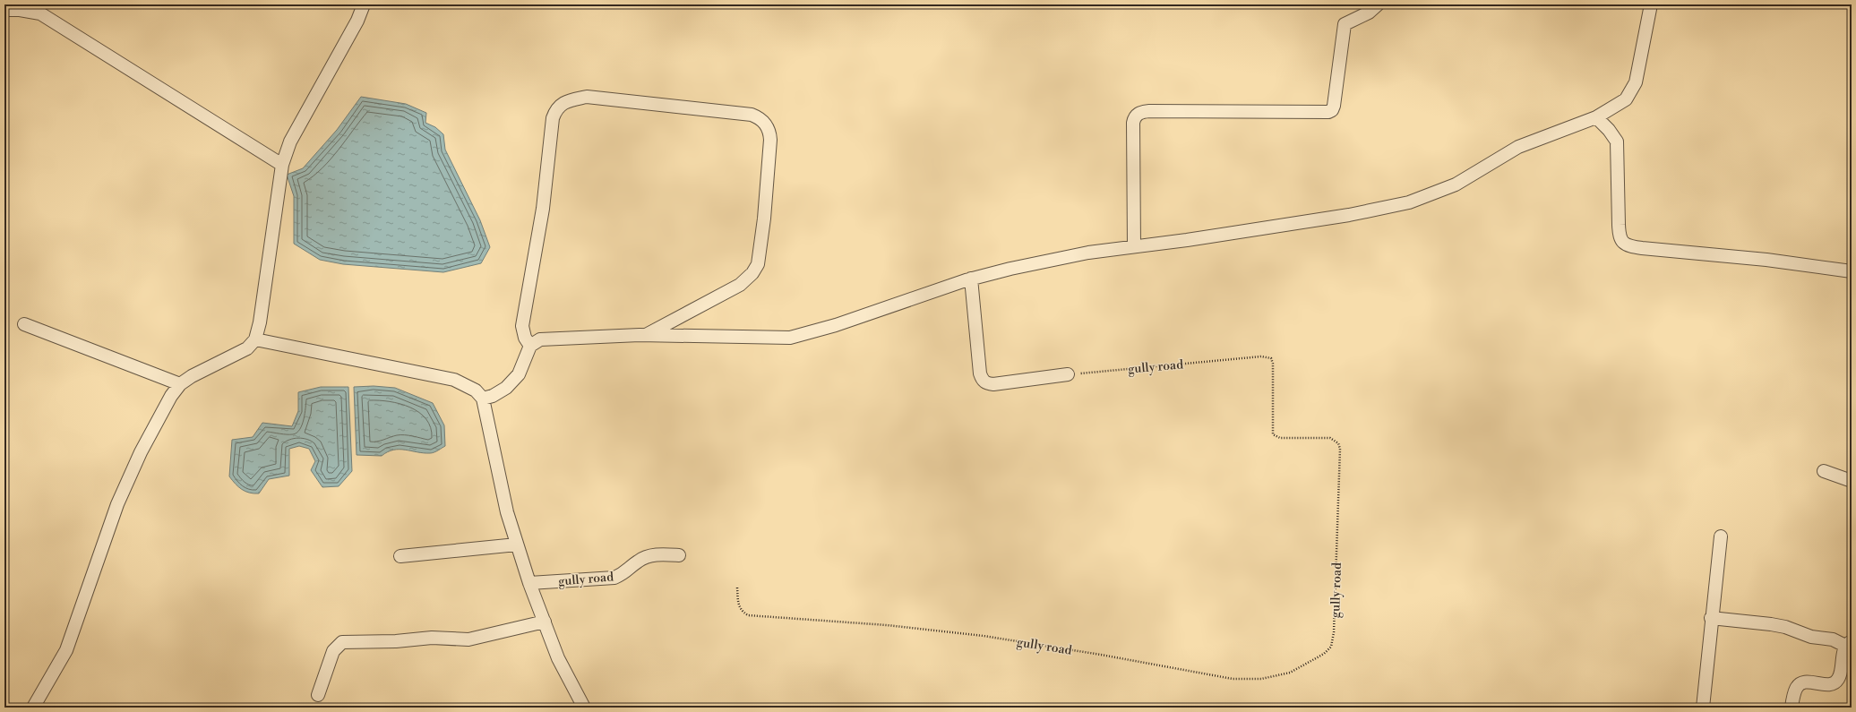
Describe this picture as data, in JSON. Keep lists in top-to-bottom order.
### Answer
{
  "streets": {
    "street": ["gully road"]
  }
}
